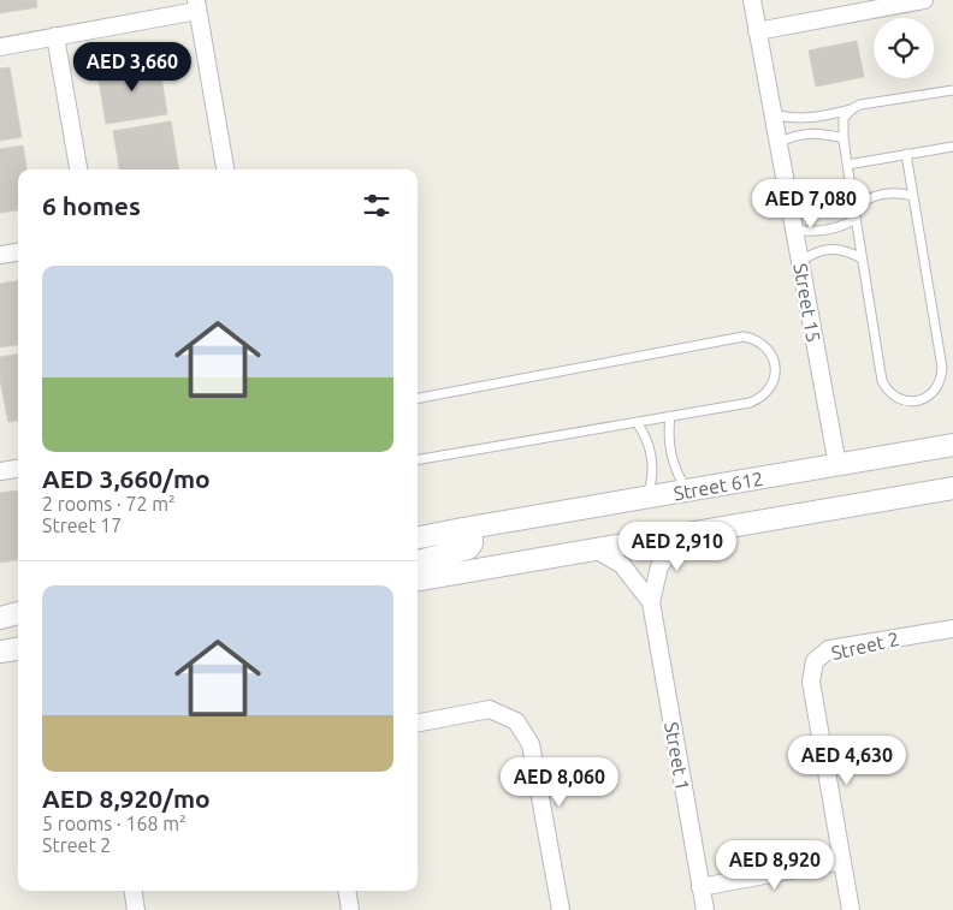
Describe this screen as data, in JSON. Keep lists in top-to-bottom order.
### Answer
{
  "streets": {
    "street": [
      "Street 15",
      "Street 612",
      "Street 2",
      "Street 1"
    ]
  },
  "crossings": [
    ["Street 15", "Street 612"]
  ],
  "page": {
    "price": [
      "AED 3,660",
      "AED 7,080",
      "AED 2,910",
      "AED 4,630",
      "AED 8,060",
      "AED 8,920"
    ],
    "heading": "6 homes",
    "list": [
      {
        "name": "AED 3,660/mo",
        "note": "2 rooms · 72 m² · Street 17"
      },
      {
        "name": "AED 8,920/mo",
        "note": "5 rooms · 168 m² · Street 2"
      }
    ]
  }
}
